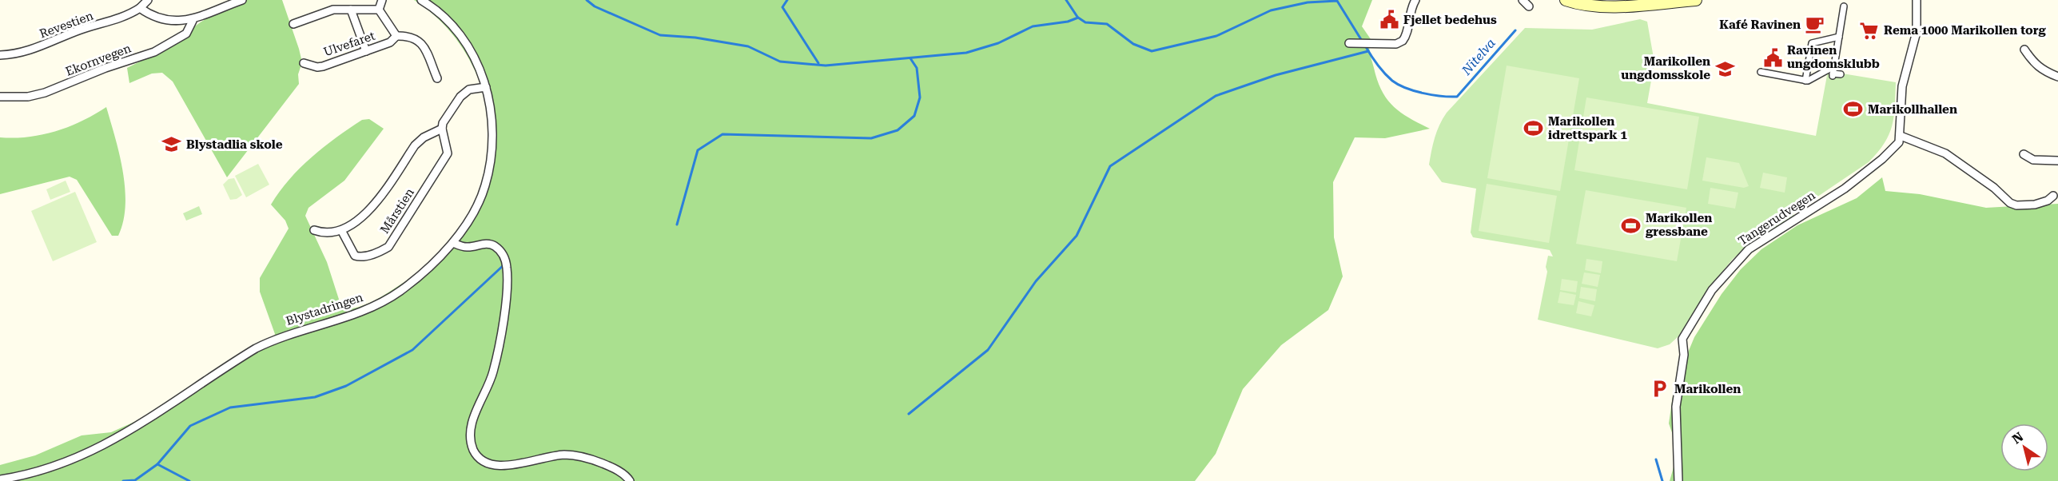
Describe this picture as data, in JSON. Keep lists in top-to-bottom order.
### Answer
{
  "streets": {
    "street": [
      "Revestien",
      "Ulvefaret",
      "Ekornvegen",
      "Mårstien",
      "Tangerudvegen",
      "Blystadringen"
    ]
  },
  "water": ["Nitelva"],
  "places": {
    "public building": ["Fjellet bedehus", "Ravinen ungdomsklubb"],
    "cafe": ["Kafé Ravinen"],
    "supermarket": ["Rema 1000 Marikollen torg"],
    "school or university": ["Marikollen ungdomsskole", "Blystadlia skole"],
    "sports": ["Marikollhallen", "Marikollen idrettspark 1", "Marikollen gressbane"],
    "parking": ["Marikollen"]
  },
  "north": "top left"
}
